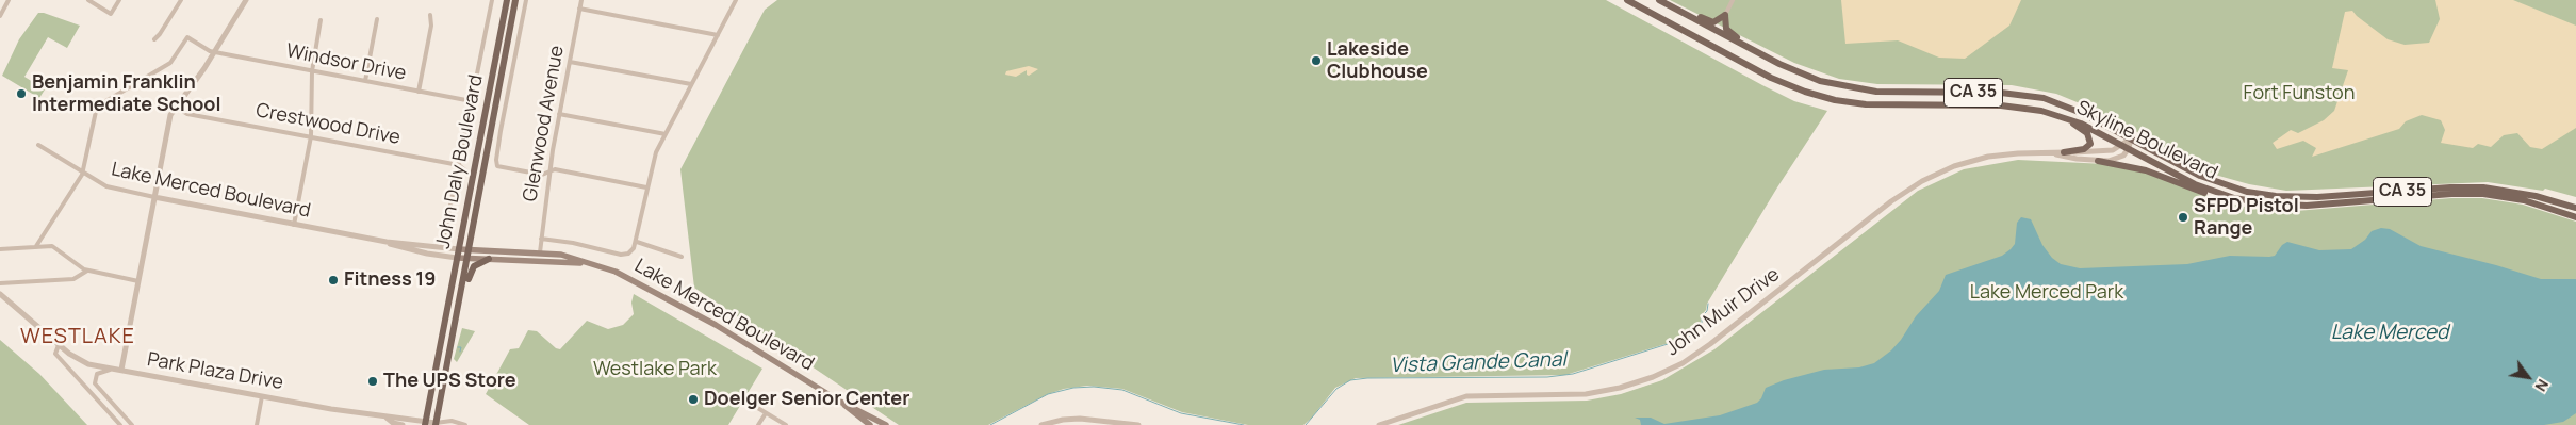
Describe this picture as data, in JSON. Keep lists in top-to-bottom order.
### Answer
{
  "streets": {
    "main road": [
      "CA 35",
      "Skyline Boulevard",
      "John Daly Boulevard",
      "Lake Merced Boulevard"
    ],
    "street": [
      "Windsor Drive",
      "Glenwood Avenue",
      "Crestwood Drive",
      "John Muir Drive",
      "Park Plaza Drive"
    ]
  },
  "crossings": [
    ["Windsor Drive", "Lake Merced Boulevard"],
    ["Glenwood Avenue", "Lake Merced Boulevard"],
    ["Skyline Boulevard", "John Muir Drive"],
    ["John Daly Boulevard", "Lake Merced Boulevard"],
    ["John Daly Boulevard", "Park Plaza Drive"]
  ],
  "districts": ["WESTLAKE"],
  "water": ["Lake Merced", "Vista Grande Canal"],
  "parks": ["Fort Funston", "Lake Merced Park", "Westlake Park"],
  "places": [
    "Lakeside Clubhouse",
    "Benjamin Franklin Intermediate School",
    "SFPD Pistol Range",
    "Fitness 19",
    "The UPS Store",
    "Doelger Senior Center"
  ],
  "north": "bottom right"
}
